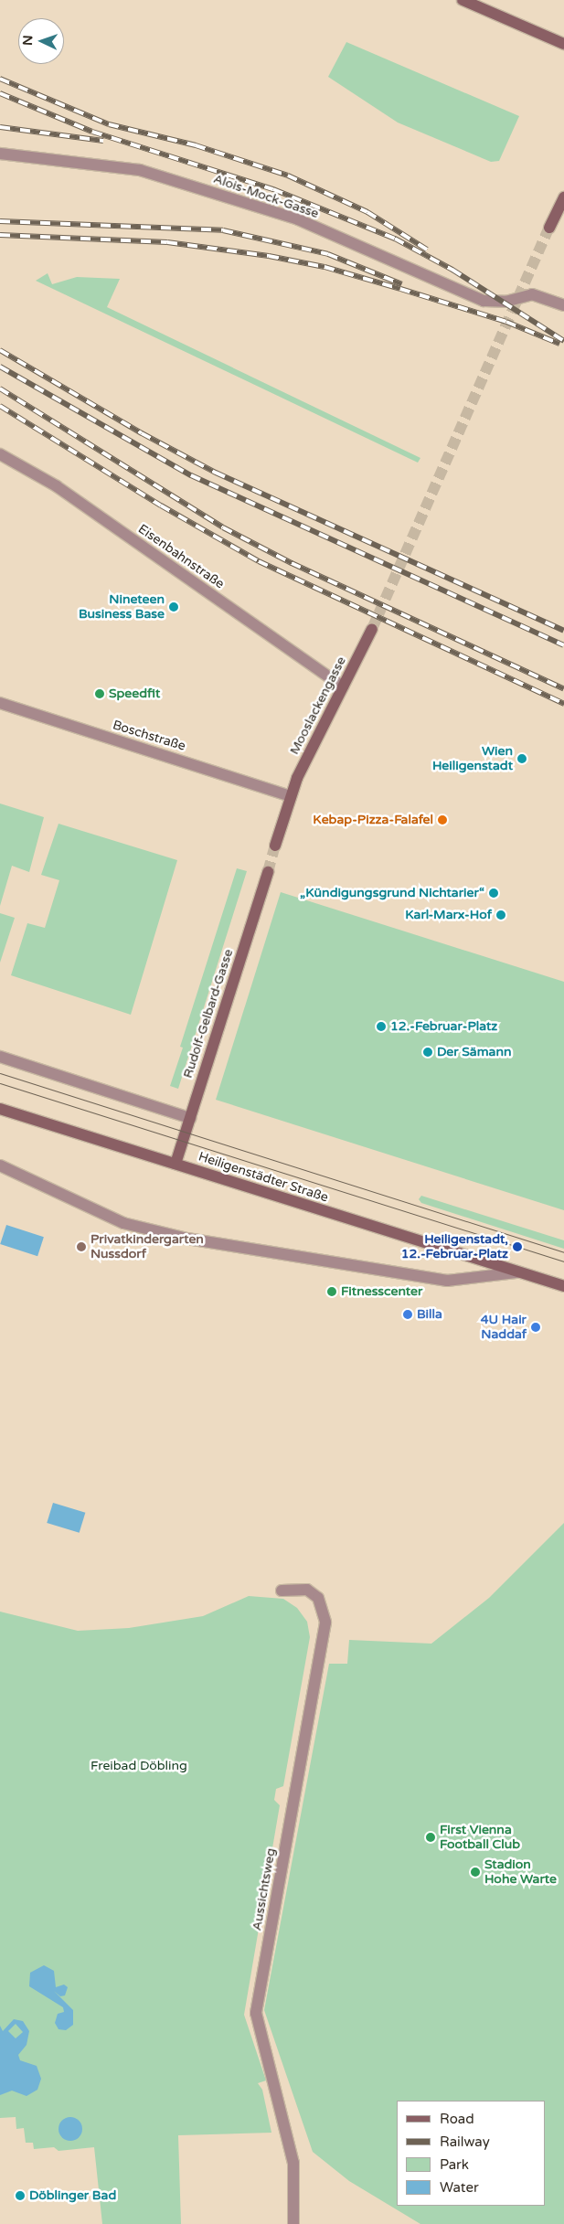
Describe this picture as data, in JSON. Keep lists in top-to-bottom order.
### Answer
{
  "streets": {
    "street": [
      "Alois-Mock-Gasse",
      "Eisenbahnstraße",
      "Mooslackengasse",
      "Boschstraße",
      "Rudolf-Gelbard-Gasse",
      "Heiligenstädter Straße",
      "Aussichtsweg"
    ]
  },
  "crossings": [
    ["Eisenbahnstraße", "Mooslackengasse"],
    ["Mooslackengasse", "Boschstraße"],
    ["Rudolf-Gelbard-Gasse", "Heiligenstädter Straße"]
  ],
  "parks": ["Freibad Döbling"],
  "places": [
    "Nineteen Business Base",
    "Speedfit",
    "Wien Heiligenstadt",
    "Kebap-Pizza-Falafel",
    "„Kündigungsgrund Nichtarier“",
    "Karl-Marx-Hof",
    "12.-Februar-Platz",
    "Der Sämann",
    "Privatkindergarten Nussdorf",
    "Heiligenstadt, 12.-Februar-Platz",
    "Fitnesscenter",
    "Billa",
    "4U Hair Naddaf",
    "First Vienna Football Club",
    "Stadion Hohe Warte",
    "Döblinger Bad"
  ],
  "legend": [
    "Road",
    "Railway",
    "Park",
    "Water"
  ],
  "north": "left"
}
